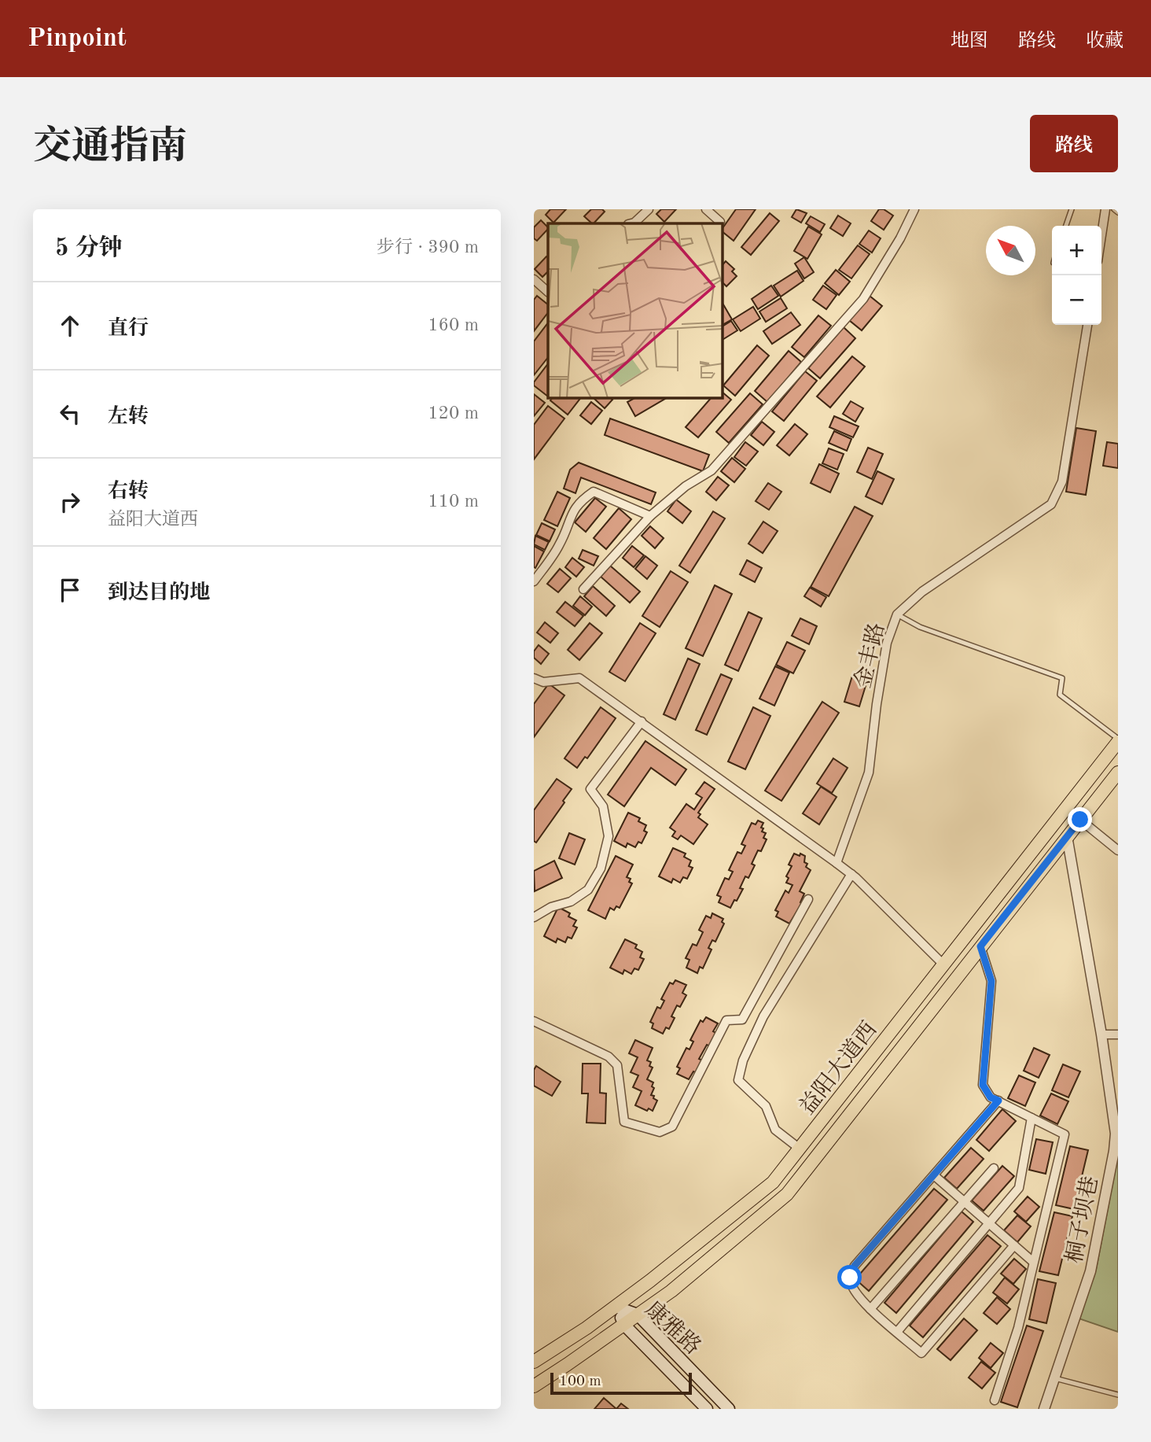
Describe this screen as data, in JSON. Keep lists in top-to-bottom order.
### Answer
{
  "streets": {
    "main road": ["益阳大道西", "康雅路"],
    "street": ["金丰路", "桐子坝巷"]
  },
  "crossings": [
    ["益阳大道西", "桐子坝巷"],
    ["益阳大道西", "康雅路"]
  ],
  "scale_bar": "100 m",
  "north": "top left",
  "page": {
    "header": "Pinpoint",
    "nav": ["地图", "路线", "收藏"],
    "title": "交通指南",
    "buttons": "路线",
    "heading": ["5 分钟", "步行 · 390 m"],
    "map_buttons": ["+", "−"],
    "list": [
      ["直行", "160 m"],
      ["左转", "120 m"],
      ["右转", "益阳大道西", "110 m"],
      "到达目的地"
    ],
    "scale": "100 m"
  }
}
